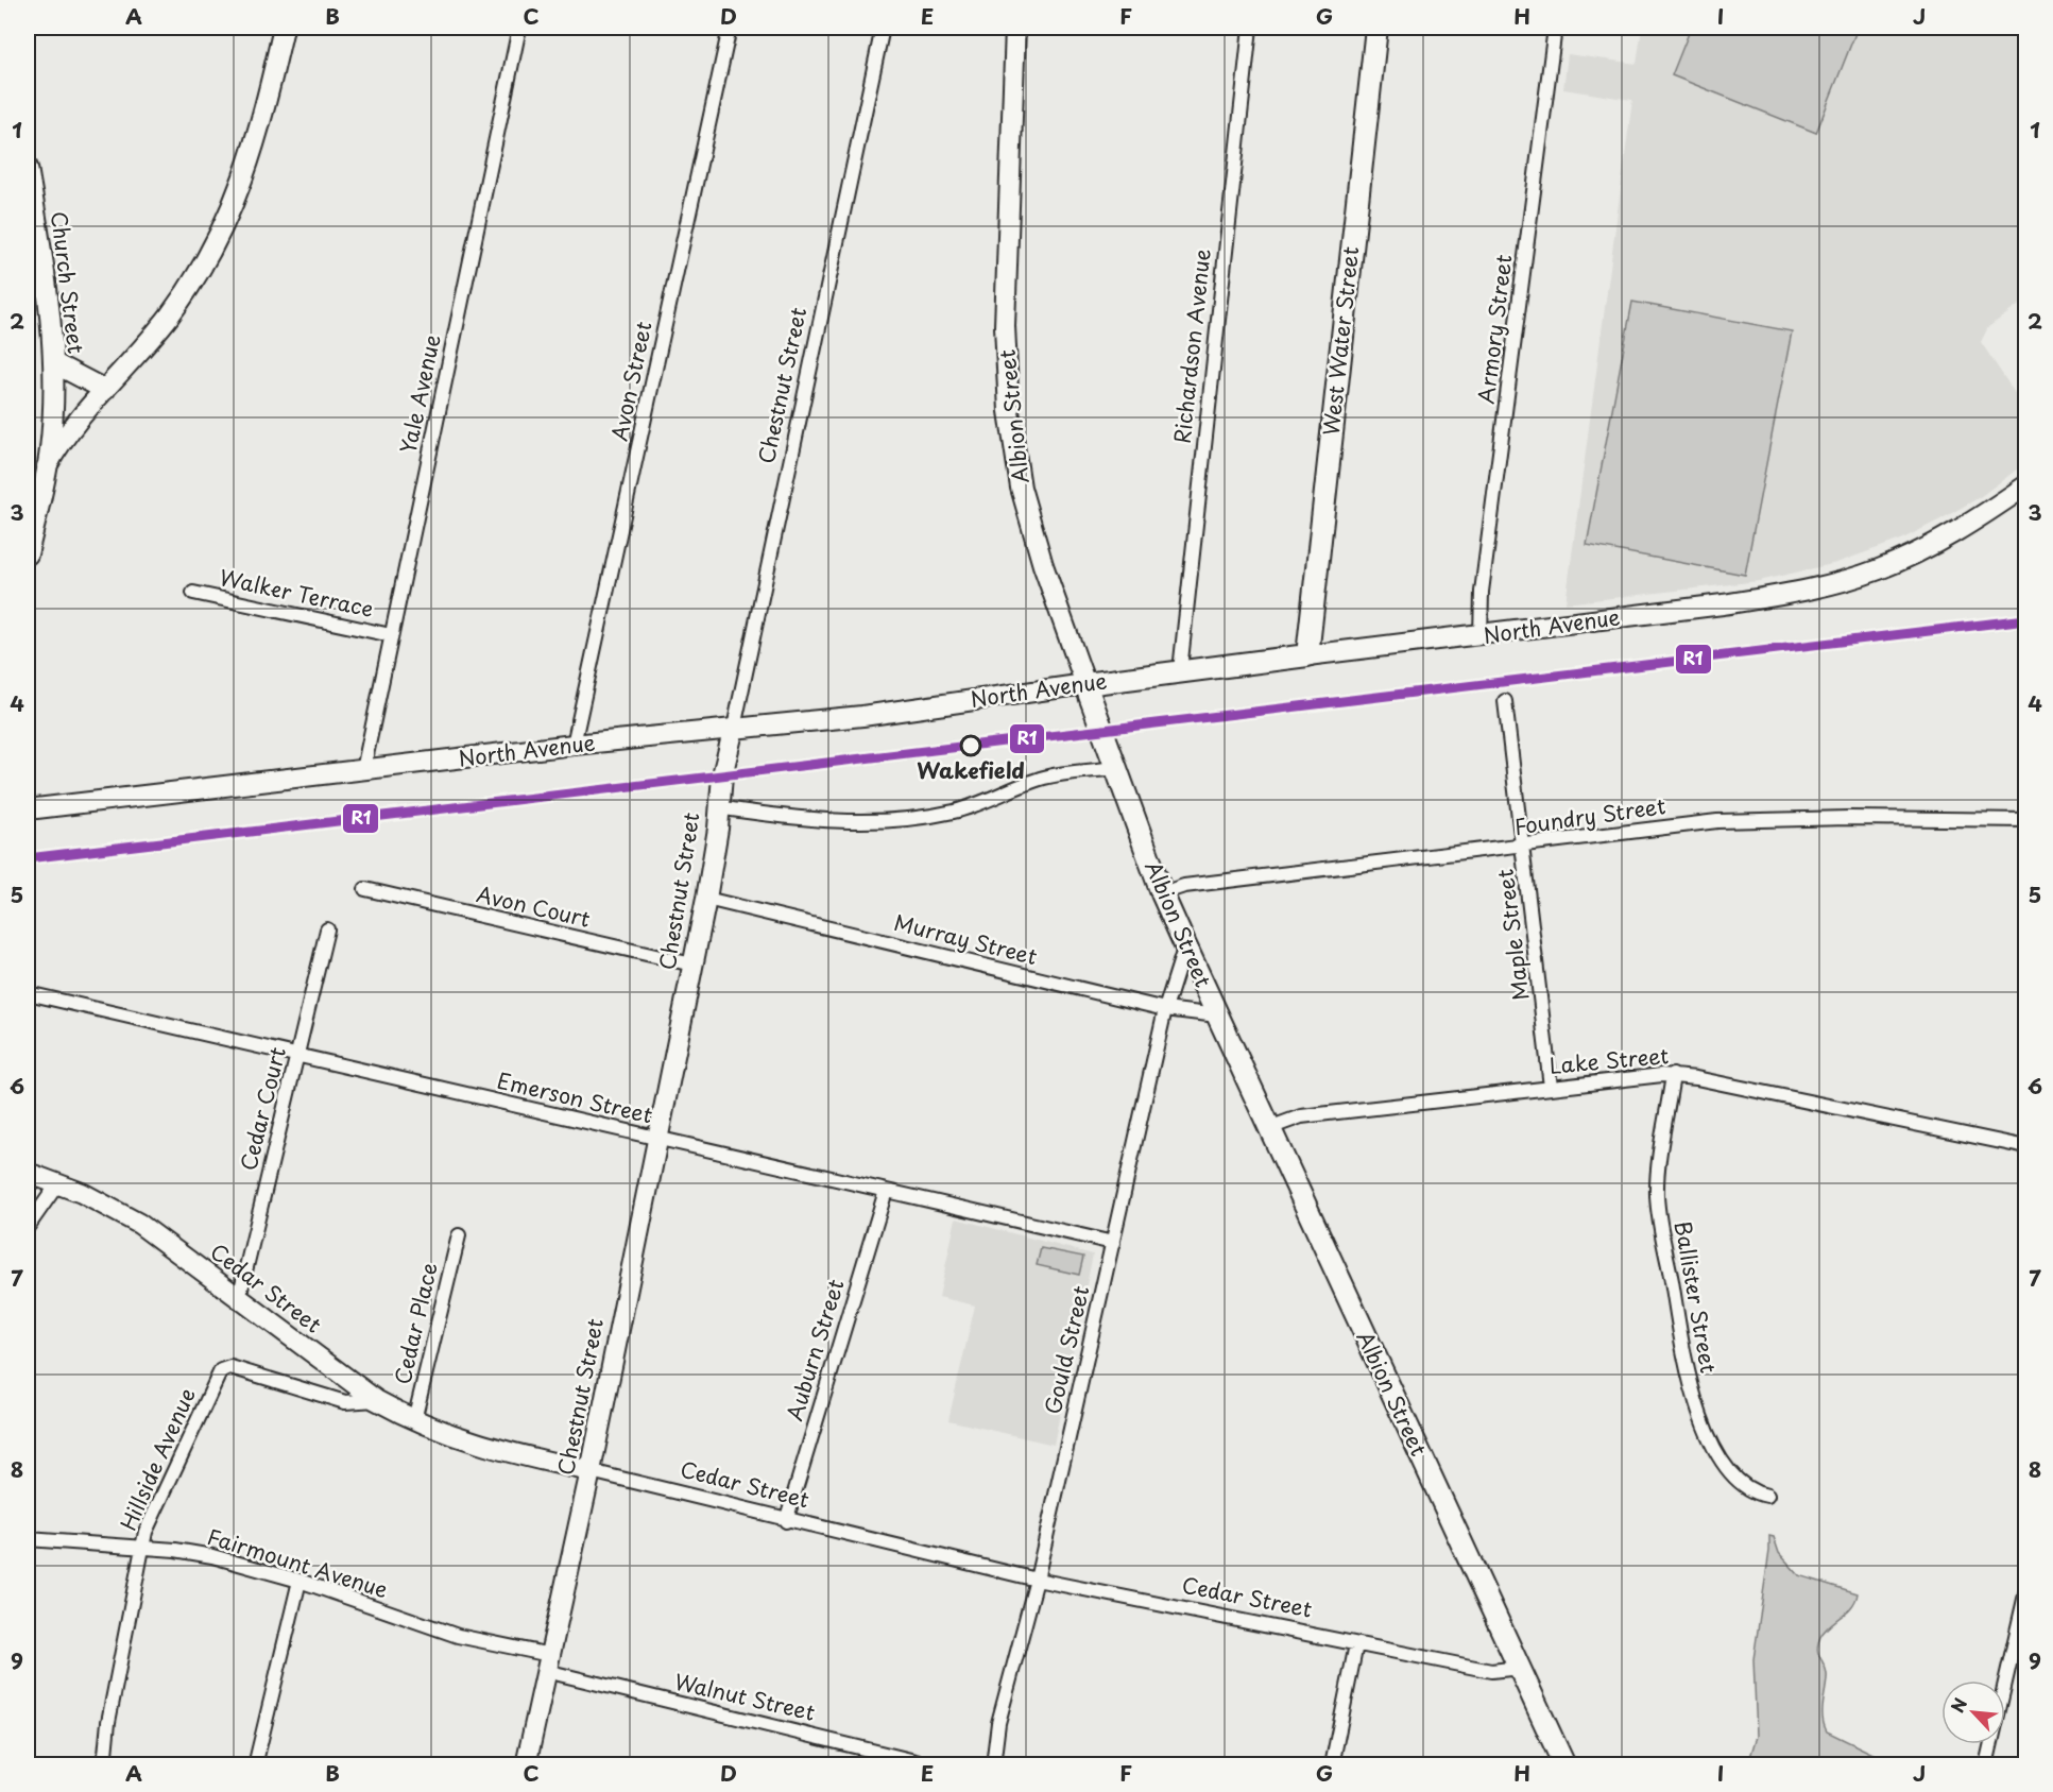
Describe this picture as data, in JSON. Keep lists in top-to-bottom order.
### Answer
{
  "streets": {
    "main road": ["West Water Street", "Albion Street", "North Avenue"],
    "street": [
      "Church Street",
      "Armory Street",
      "Richardson Avenue",
      "Avon Street",
      "Chestnut Street",
      "Yale Avenue",
      "Walker Terrace",
      "Foundry Street",
      "Avon Court",
      "Maple Street",
      "Murray Street",
      "Lake Street",
      "Emerson Street",
      "Cedar Court",
      "Cedar Street",
      "Ballister Street",
      "Cedar Place",
      "Auburn Street",
      "Gould Street",
      "Hillside Avenue",
      "Fairmount Avenue",
      "Walnut Street"
    ]
  },
  "crossings": [
    ["Armory Street", "North Avenue"],
    ["West Water Street", "North Avenue"],
    ["Richardson Avenue", "North Avenue"],
    ["Avon Street", "North Avenue"],
    ["Chestnut Street", "North Avenue"],
    ["Chestnut Street", "Avon Court"],
    ["Chestnut Street", "Murray Street"],
    ["Chestnut Street", "Emerson Street"],
    ["Chestnut Street", "Cedar Street"],
    ["Chestnut Street", "Fairmount Avenue"],
    ["Chestnut Street", "Walnut Street"],
    ["Yale Avenue", "Walker Terrace"],
    ["Yale Avenue", "North Avenue"],
    ["Albion Street", "North Avenue"],
    ["Albion Street", "Foundry Street"],
    ["Albion Street", "Murray Street"],
    ["Albion Street", "Lake Street"],
    ["Albion Street", "Cedar Street"],
    ["Albion Street", "Gould Street"],
    ["Foundry Street", "Maple Street"],
    ["Maple Street", "Lake Street"],
    ["Murray Street", "Gould Street"],
    ["Lake Street", "Ballister Street"],
    ["Emerson Street", "Cedar Court"],
    ["Emerson Street", "Auburn Street"],
    ["Emerson Street", "Gould Street"],
    ["Cedar Court", "Cedar Street"],
    ["Cedar Street", "Cedar Place"],
    ["Cedar Street", "Auburn Street"],
    ["Cedar Street", "Gould Street"],
    ["Cedar Street", "Hillside Avenue"],
    ["Hillside Avenue", "Fairmount Avenue"],
    ["Fairmount Avenue", "Walnut Street"]
  ],
  "places": ["Wakefield"],
  "lines": ["transit line R1"],
  "north": "top left",
  "grid": {
    "columns": [
      "A",
      "B",
      "C",
      "D",
      "E",
      "F",
      "G",
      "H",
      "I",
      "J"
    ],
    "rows": [
      "1",
      "2",
      "3",
      "4",
      "5",
      "6",
      "7",
      "8",
      "9"
    ]
  }
}
